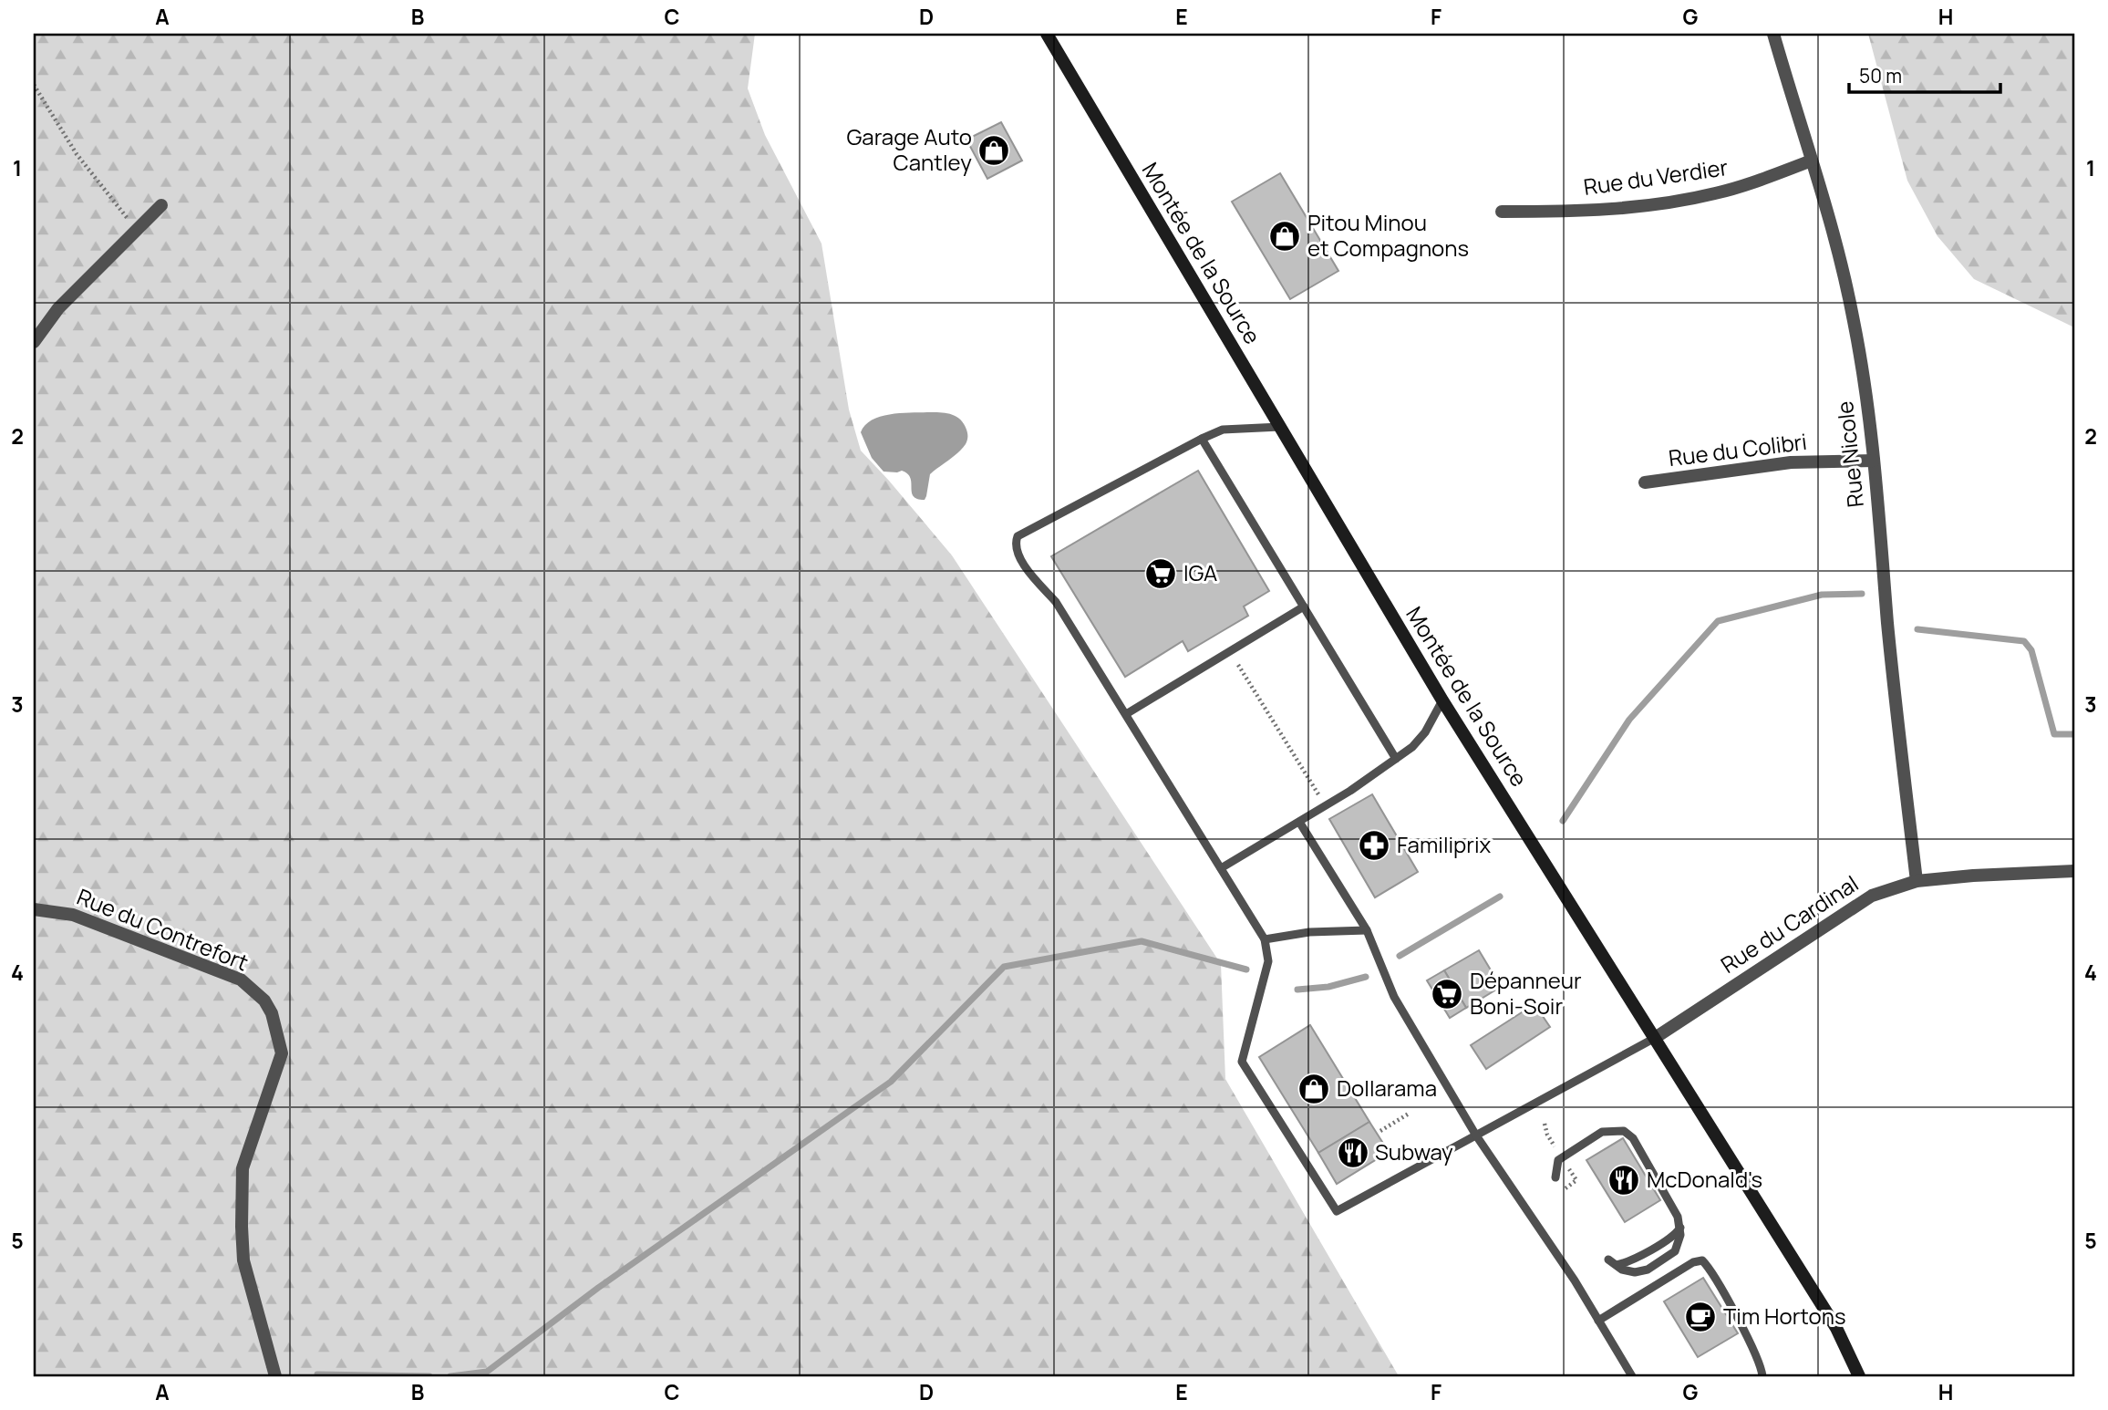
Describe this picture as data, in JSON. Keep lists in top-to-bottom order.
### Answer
{
  "streets": {
    "main road": ["Montée de la Source"],
    "street": [
      "Rue du Verdier",
      "Rue du Colibri",
      "Rue Nicole",
      "Rue du Cardinal",
      "Rue du Contrefort"
    ]
  },
  "crossings": [
    ["Rue du Verdier", "Rue Nicole"],
    ["Montée de la Source", "Rue du Cardinal"],
    ["Rue du Colibri", "Rue Nicole"],
    ["Rue Nicole", "Rue du Cardinal"]
  ],
  "places": {
    "shop": ["Garage Auto Cantley", "Pitou Minou et Compagnons", "Dollarama"],
    "supermarket": ["IGA", "Dépanneur Boni-Soir"],
    "pharmacy": ["Familiprix"],
    "restaurant": ["Subway", "McDonald's"],
    "cafe": ["Tim Hortons"]
  },
  "scale_bar": "50 m",
  "grid": {
    "columns": [
      "A",
      "B",
      "C",
      "D",
      "E",
      "F",
      "G",
      "H"
    ],
    "rows": [
      "1",
      "2",
      "3",
      "4",
      "5"
    ]
  }
}
